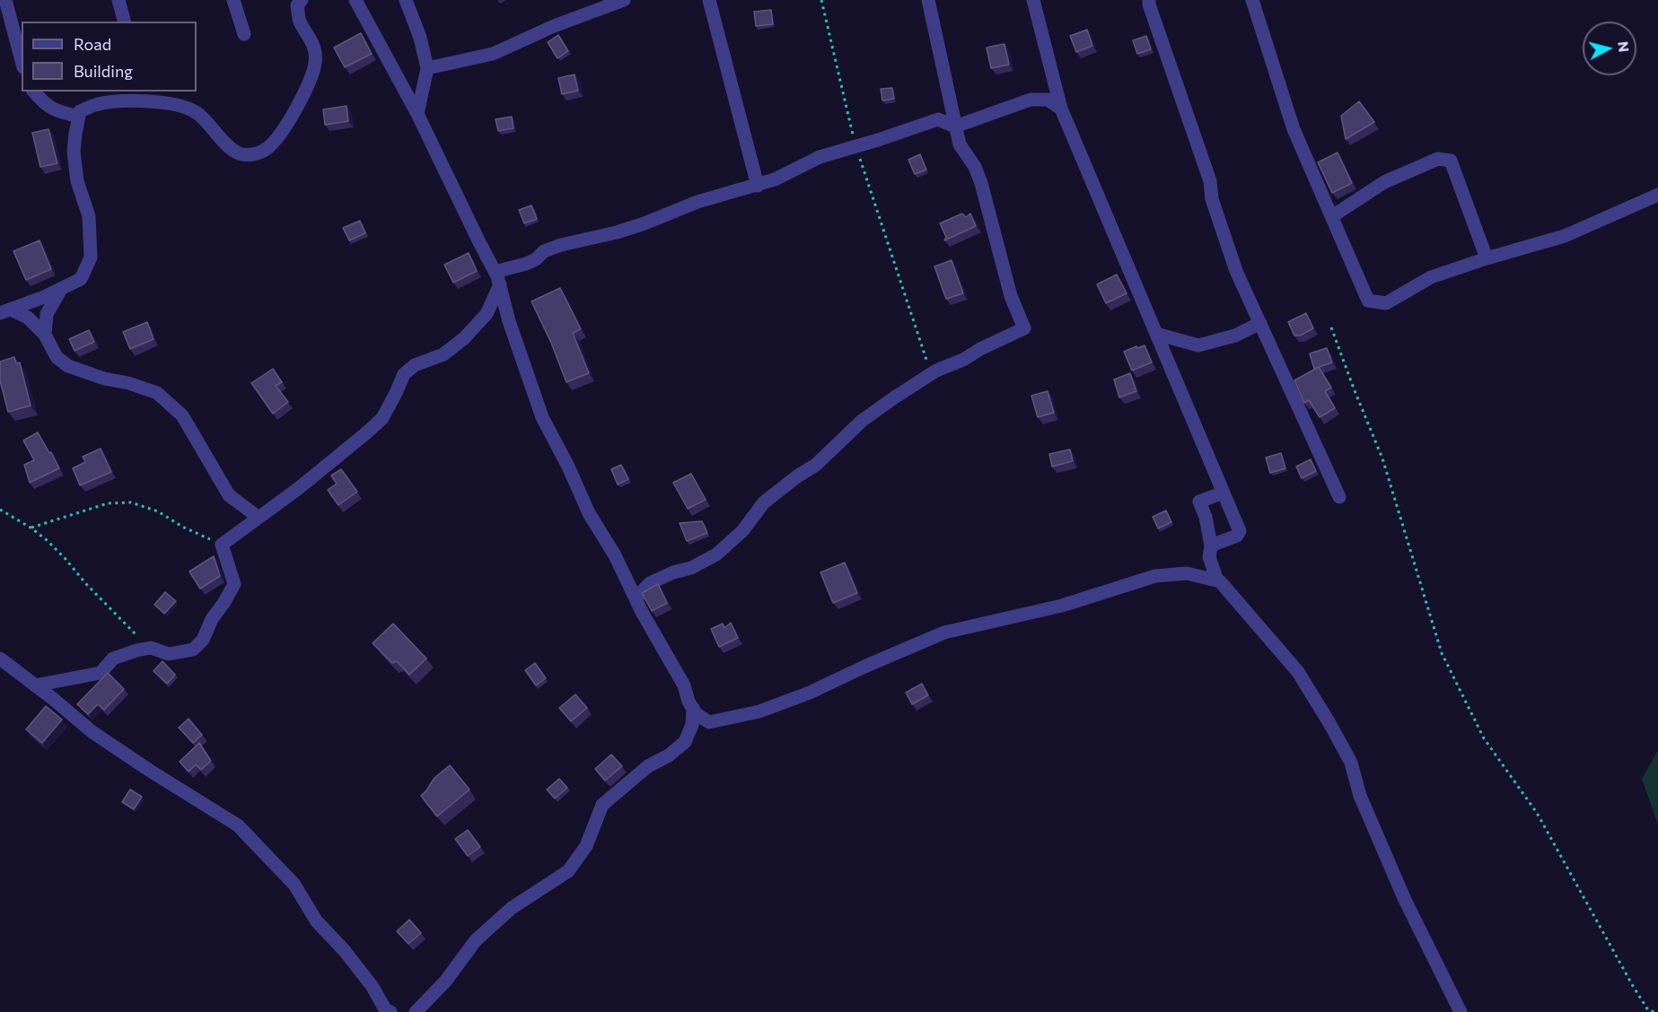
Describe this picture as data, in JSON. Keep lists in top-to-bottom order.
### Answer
{
  "legend": ["Road", "Building"],
  "north": "right"
}
